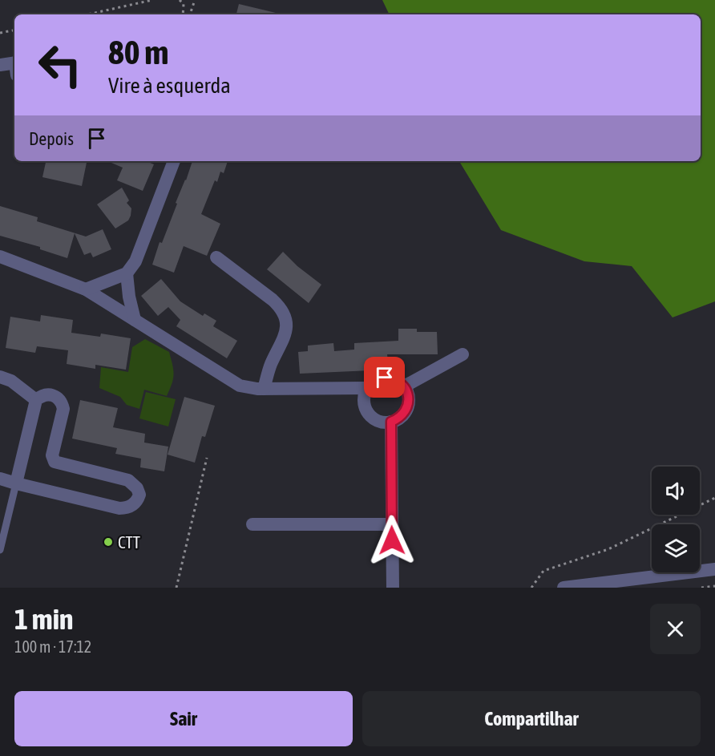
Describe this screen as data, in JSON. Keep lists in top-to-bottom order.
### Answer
{
  "places": ["CTT"],
  "page": {
    "turn": ["80 m", "Vire à esquerda"],
    "then": "Depois",
    "heading": ["1 min", "100 m · 17:12"],
    "buttons": ["Sair", "Compartilhar"]
  }
}
